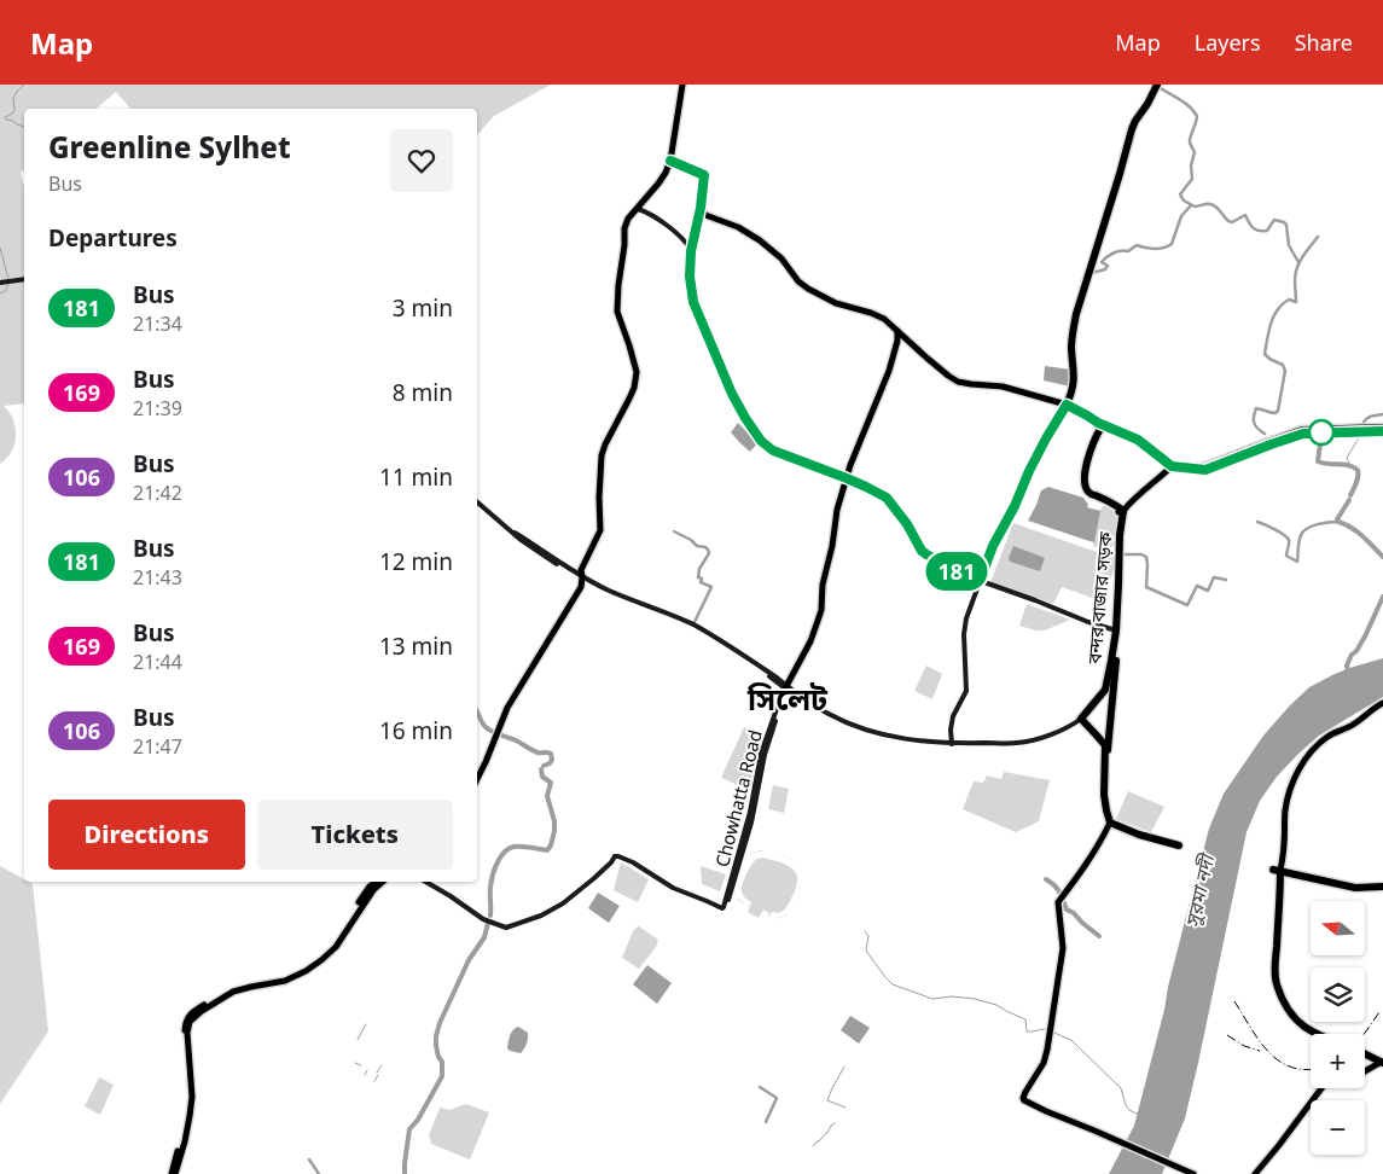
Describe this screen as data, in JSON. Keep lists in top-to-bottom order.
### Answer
{
  "streets": {
    "highway": ["বন্দর বাজার সড়ক"],
    "main road": ["Chowhatta Road"]
  },
  "crossings": [
    ["বন্দর বাজার সড়ক", "Chowhatta Road"]
  ],
  "districts": ["সিলেট"],
  "water": ["সুরমা নদী"],
  "lines": ["bus line 181"],
  "north": "left",
  "page": {
    "header": "Map",
    "nav": ["Map", "Layers", "Share"],
    "on_map": "181",
    "heading": [
      ["Greenline Sylhet", "Bus"],
      "Departures"
    ],
    "list": [
      {
        "mark": "181",
        "name": "Bus",
        "note": "21:34",
        "value": "3 min"
      },
      {
        "mark": "169",
        "name": "Bus",
        "note": "21:39",
        "value": "8 min"
      },
      {
        "mark": "106",
        "name": "Bus",
        "note": "21:42",
        "value": "11 min"
      },
      {
        "mark": "181",
        "name": "Bus",
        "note": "21:43",
        "value": "12 min"
      },
      {
        "mark": "169",
        "name": "Bus",
        "note": "21:44",
        "value": "13 min"
      },
      {
        "mark": "106",
        "name": "Bus",
        "note": "21:47",
        "value": "16 min"
      }
    ],
    "buttons": ["Directions", "Tickets"],
    "map_buttons": ["+", "−"]
  }
}
